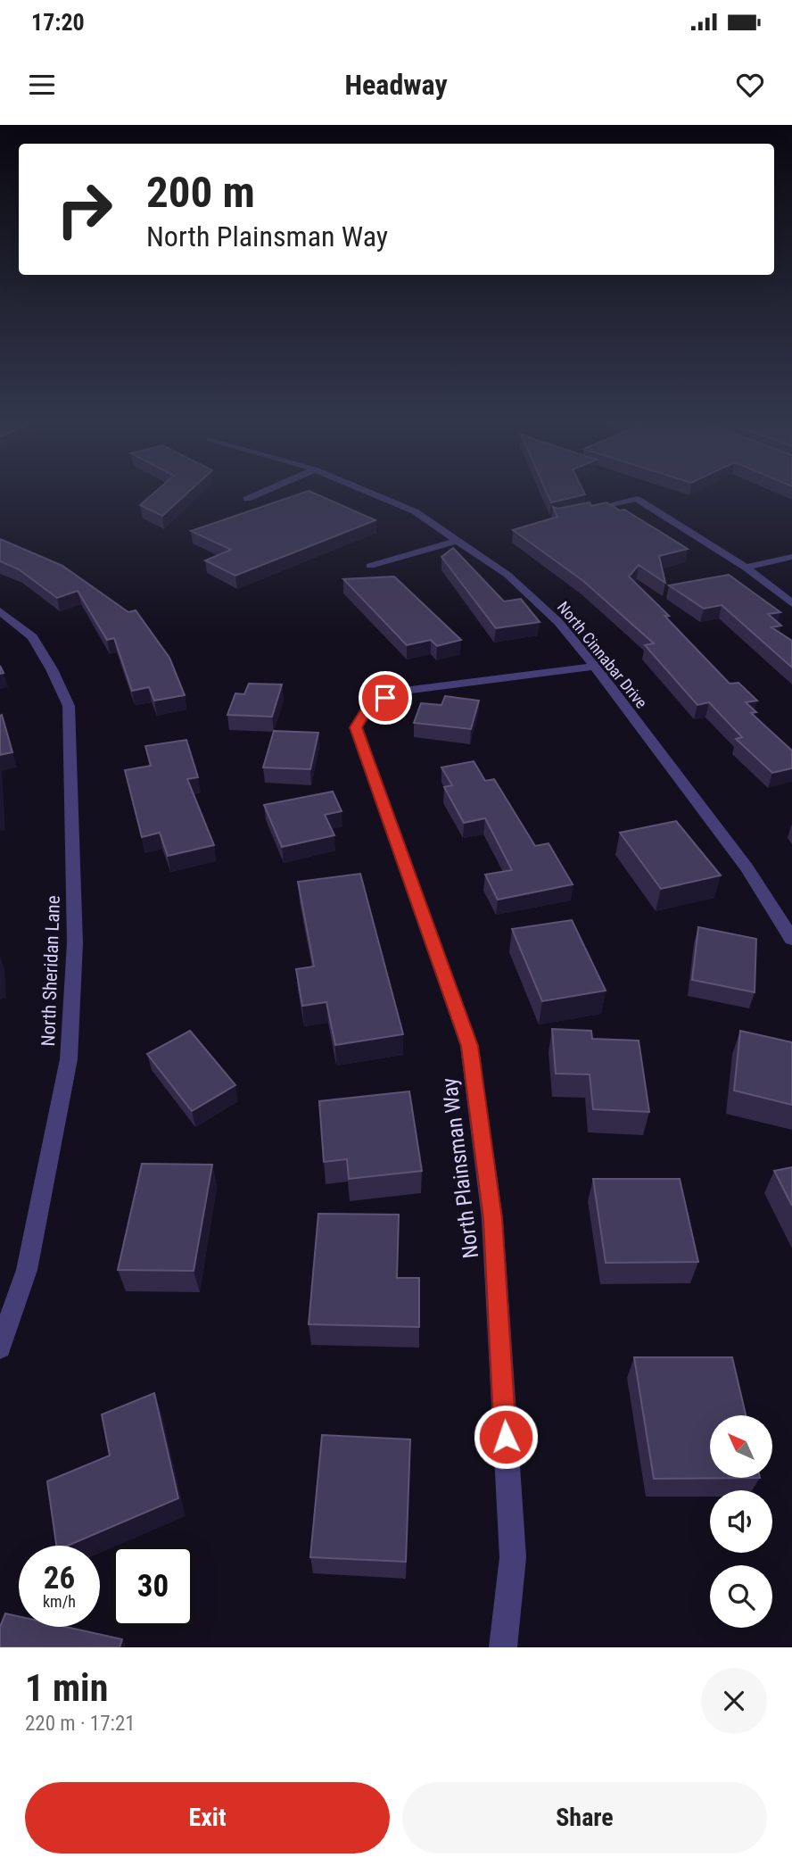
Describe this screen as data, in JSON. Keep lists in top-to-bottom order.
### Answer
{
  "streets": {
    "street": ["North Cinnabar Drive", "North Sheridan Lane", "North Plainsman Way"]
  },
  "crossings": [
    ["North Cinnabar Drive", "North Plainsman Way"]
  ],
  "north": "top left",
  "page": {
    "status": "17:20",
    "header": "Headway",
    "turn": ["200 m", "North Plainsman Way"],
    "speed": "26 km/h",
    "limit": "30",
    "heading": ["1 min", "220 m · 17:21"],
    "buttons": ["Exit", "Share"]
  }
}
